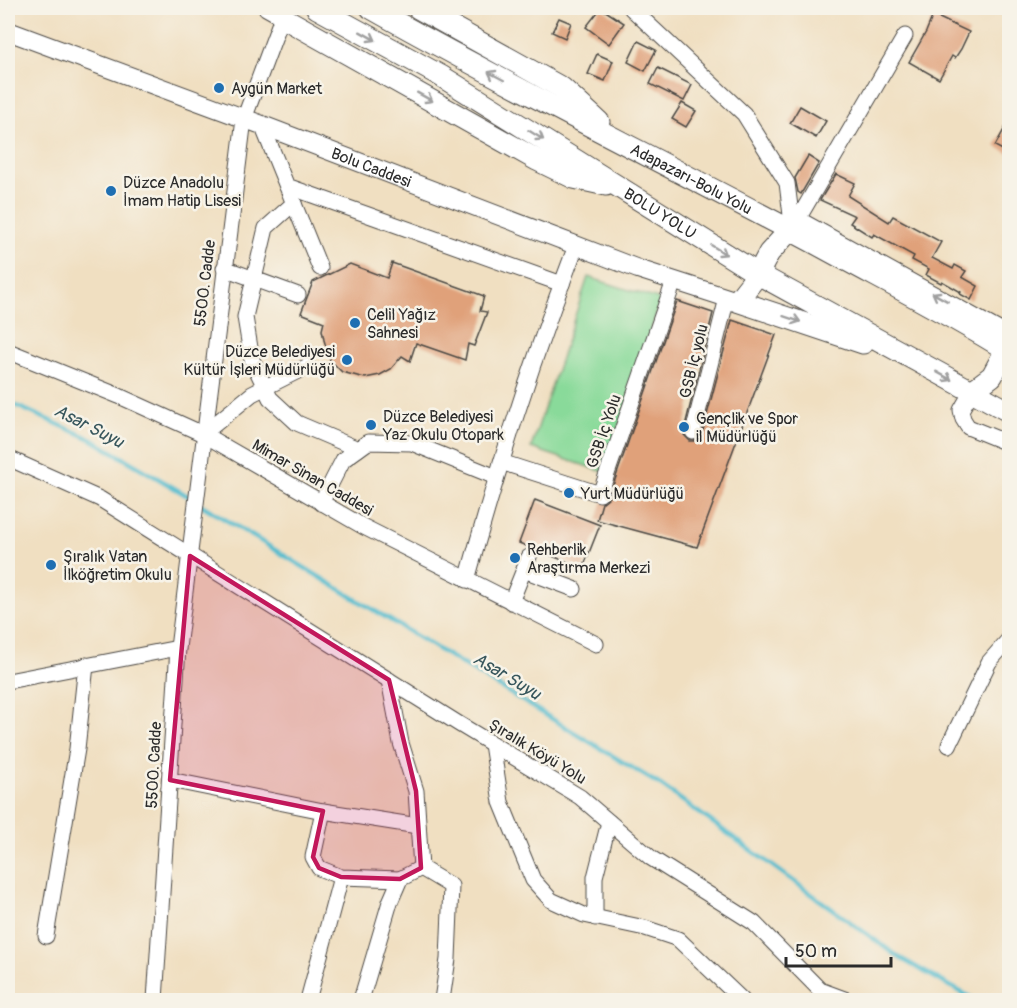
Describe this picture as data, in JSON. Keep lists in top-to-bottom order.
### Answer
{
  "streets": {
    "highway": ["Adapazarı-Bolu Yolu", "BOLU YOLU"],
    "main road": ["Bolu Caddesi"],
    "street": [
      "5500. Cadde",
      "GSB İç yolu",
      "GSB İç Yolu",
      "Mimar Sinan Caddesi",
      "Şıralık Köyü Yolu"
    ]
  },
  "crossings": [
    ["Bolu Caddesi", "5500. Cadde"],
    ["Bolu Caddesi", "GSB İç yolu"],
    ["Bolu Caddesi", "GSB İç Yolu"],
    ["5500. Cadde", "Mimar Sinan Caddesi"],
    ["5500. Cadde", "Şıralık Köyü Yolu"]
  ],
  "water": ["Asar Suyu"],
  "places": [
    "Aygün Market",
    "Düzce Anadolu İmam Hatip Lisesi",
    "Celil Yağız Sahnesi",
    "Düzce Belediyesi Kültür İşleri Müdürlüğü",
    "Düzce Belediyesi Yaz Okulu Otopark",
    "Gençlik ve Spor il Müdürlüğü",
    "Yurt Müdürlüğü",
    "Rehberlik Araştırma Merkezi",
    "Şıralık Vatan İlköğretim Okulu"
  ],
  "scale_bar": "50 m"
}
